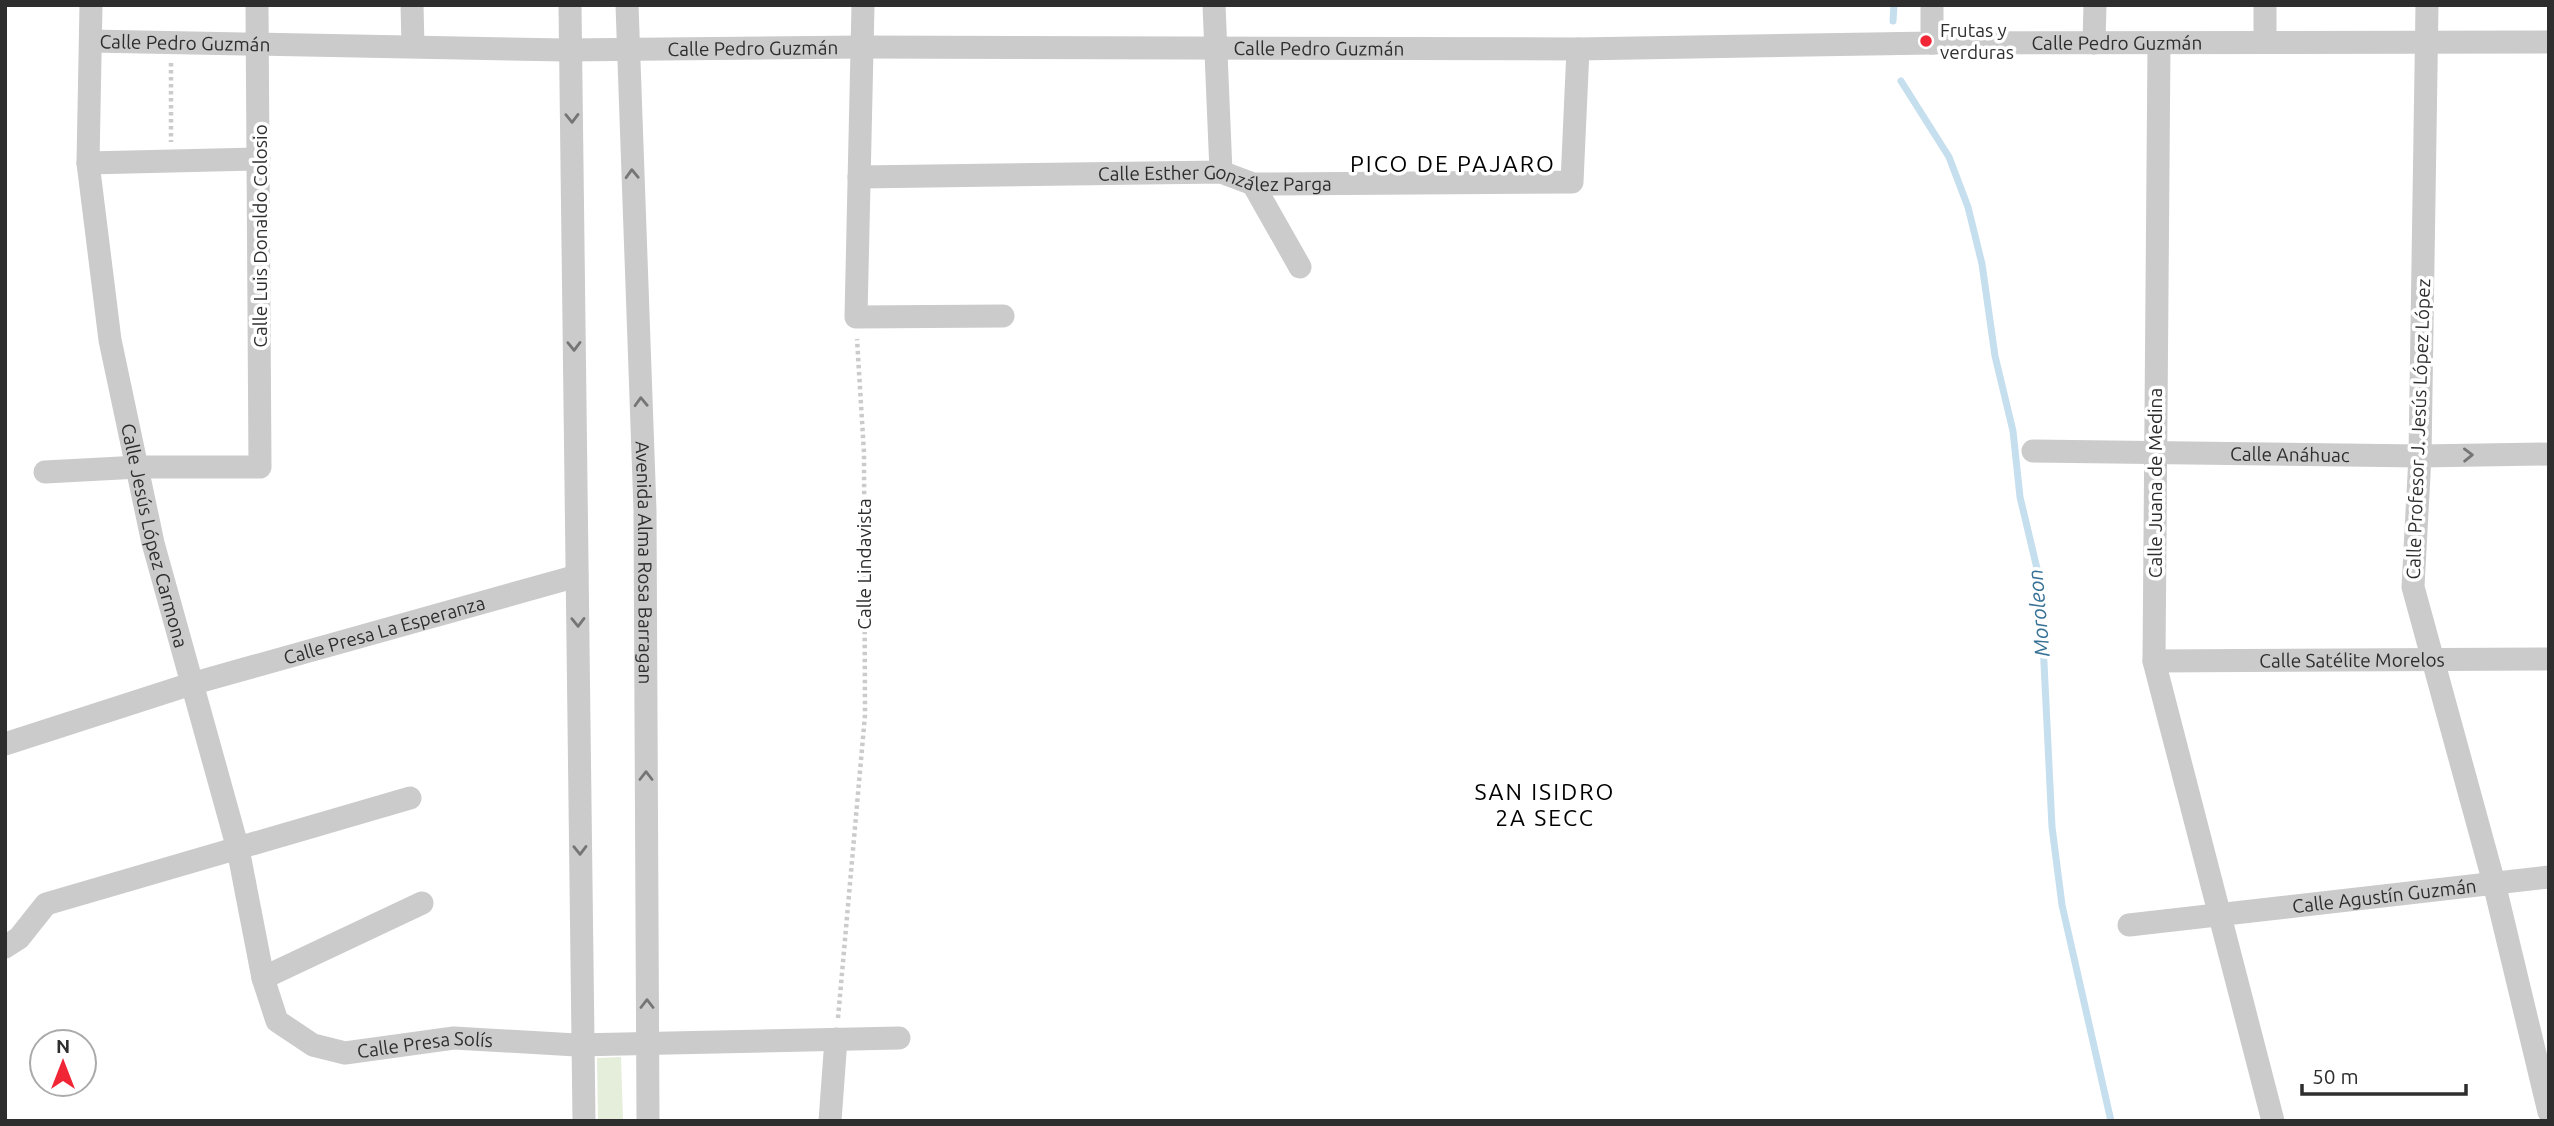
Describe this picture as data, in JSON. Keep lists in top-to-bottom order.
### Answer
{
  "streets": {
    "street": [
      "Calle Pedro Guzmán",
      "Calle Esther González Parga",
      "Calle Luis Donaldo Colosio",
      "Calle Profesor J. Jesús López López",
      "Calle Anáhuac",
      "Calle Juana de Medina",
      "Calle Jesús López Carmona",
      "Avenida Alma Rosa Barragan",
      "Calle Presa La Esperanza",
      "Calle Satélite Morelos",
      "Calle Agustín Guzmán",
      "Calle Presa Solís"
    ],
    "path": ["Calle Lindavista"]
  },
  "crossings": [
    ["Calle Pedro Guzmán", "Calle Esther González Parga"],
    ["Calle Pedro Guzmán", "Calle Luis Donaldo Colosio"],
    ["Calle Pedro Guzmán", "Calle Profesor J. Jesús López López"],
    ["Calle Pedro Guzmán", "Calle Juana de Medina"],
    ["Calle Pedro Guzmán", "Calle Jesús López Carmona"],
    ["Calle Pedro Guzmán", "Avenida Alma Rosa Barragan"],
    ["Calle Luis Donaldo Colosio", "Calle Jesús López Carmona"],
    ["Calle Profesor J. Jesús López López", "Calle Anáhuac"],
    ["Calle Profesor J. Jesús López López", "Calle Satélite Morelos"],
    ["Calle Profesor J. Jesús López López", "Calle Agustín Guzmán"],
    ["Calle Anáhuac", "Calle Juana de Medina"],
    ["Calle Juana de Medina", "Calle Satélite Morelos"],
    ["Calle Juana de Medina", "Calle Agustín Guzmán"],
    ["Calle Jesús López Carmona", "Calle Presa La Esperanza"],
    ["Calle Jesús López Carmona", "Calle Presa Solís"],
    ["Avenida Alma Rosa Barragan", "Calle Presa Solís"],
    ["Calle Lindavista", "Calle Presa Solís"]
  ],
  "districts": ["PICO DE PAJARO", "SAN ISIDRO 2A SECC"],
  "water": ["Moroleon"],
  "places": ["Frutas y verduras"],
  "scale_bar": "50 m",
  "north": "top"
}
